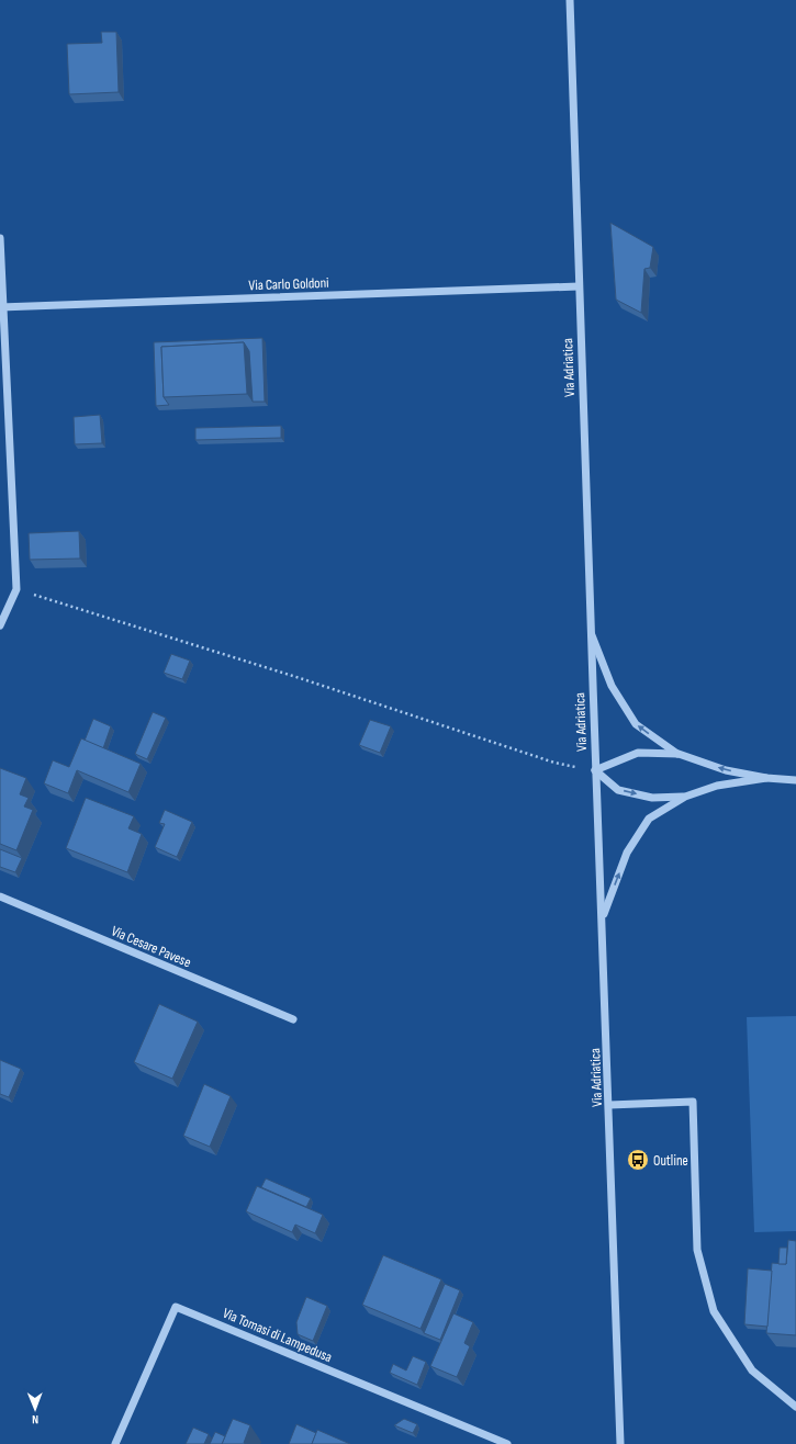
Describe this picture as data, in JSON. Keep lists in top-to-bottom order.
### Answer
{
  "streets": {
    "street": [
      "Via Carlo Goldoni",
      "Via Adriatica",
      "Via Cesare Pavese",
      "Via Tomasi di Lampedusa"
    ]
  },
  "crossings": [
    ["Via Carlo Goldoni", "Via Adriatica"]
  ],
  "places": {
    "bus stop": ["Outline"]
  },
  "north": "bottom"
}
